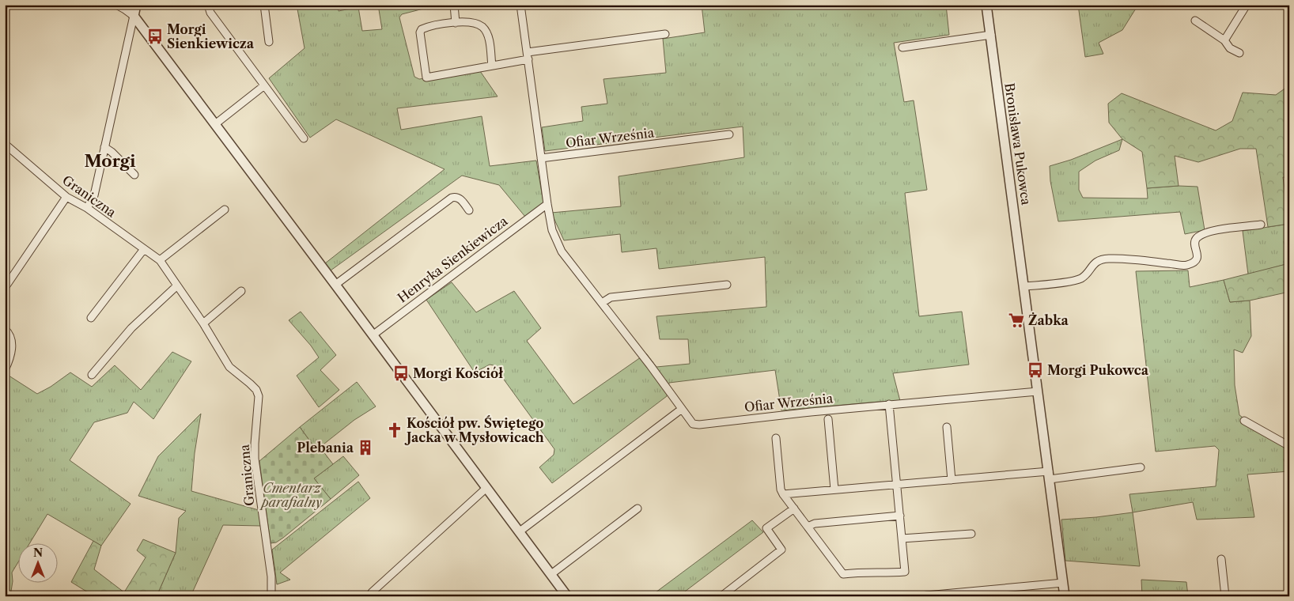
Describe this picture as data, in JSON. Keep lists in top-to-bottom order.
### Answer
{
  "streets": {
    "street": [
      "Ofiar Września",
      "Bronisława Pukowca",
      "Graniczna",
      "Henryka Sienkiewicza"
    ]
  },
  "crossings": [
    ["Ofiar Września", "Bronisława Pukowca"],
    ["Ofiar Września", "Henryka Sienkiewicza"]
  ],
  "districts": ["Morgi"],
  "parks": ["Cmentarz parafialny"],
  "places": {
    "bus stop": ["Morgi Sienkiewicza", "Morgi Pukowca", "Morgi Kościół"],
    "supermarket": ["Żabka"],
    "church": ["Kościół pw. Świętego Jacka w Mysłowicach"],
    "building": ["Plebania"]
  },
  "north": "top"
}
